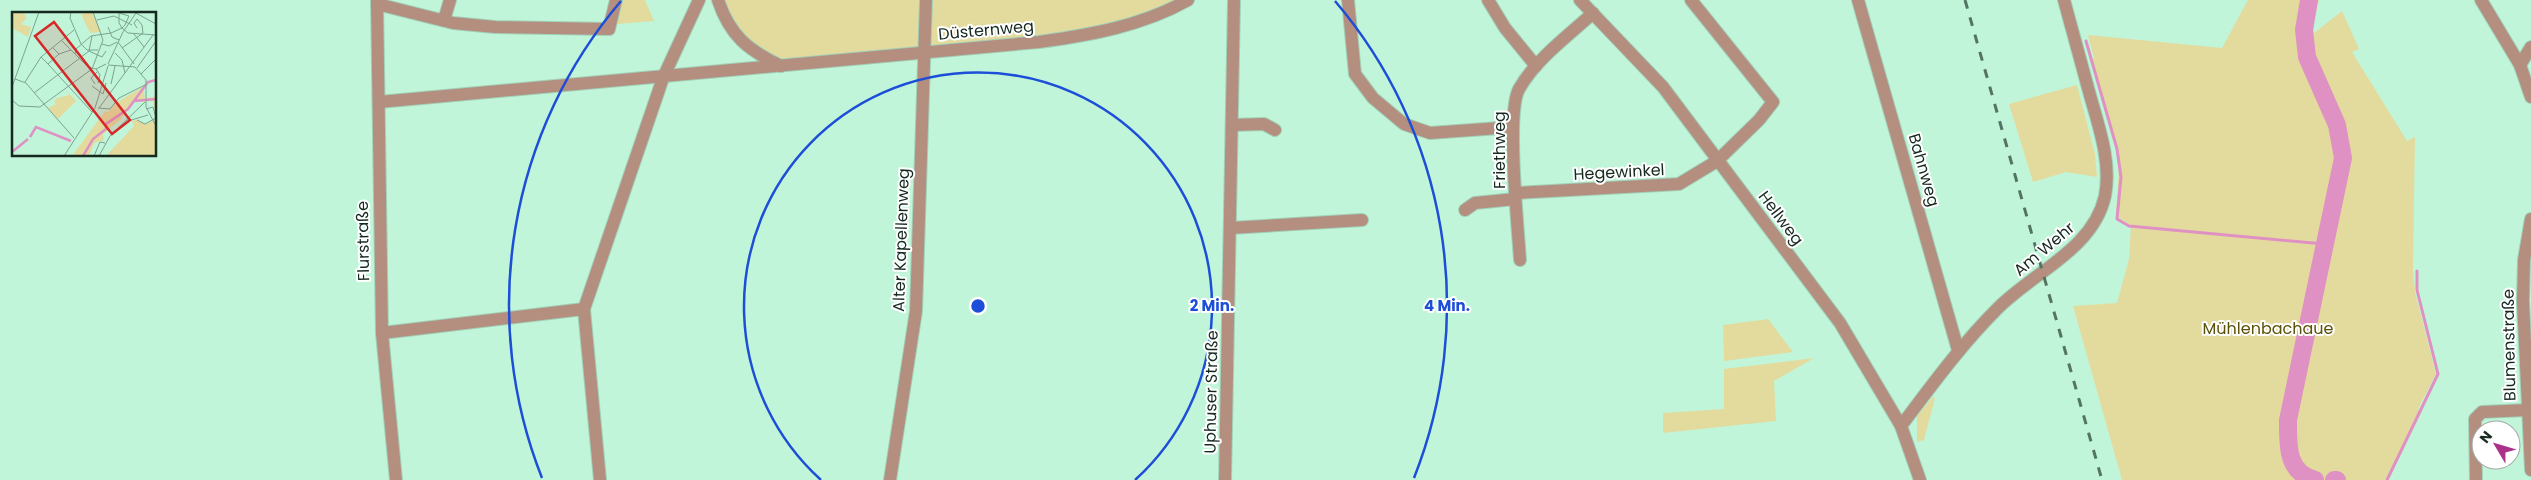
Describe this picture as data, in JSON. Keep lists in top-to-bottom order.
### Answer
{
  "streets": {
    "street": [
      "Düsternweg",
      "Friethweg",
      "Bahnweg",
      "Hegewinkel",
      "Hellweg",
      "Alter Kapellenweg",
      "Flurstraße",
      "Am Wehr",
      "Blumenstraße",
      "Uphuser Straße"
    ]
  },
  "crossings": [
    ["Düsternweg", "Alter Kapellenweg"],
    ["Düsternweg", "Flurstraße"],
    ["Friethweg", "Hegewinkel"],
    ["Friethweg", "Hellweg"],
    ["Bahnweg", "Am Wehr"],
    ["Hegewinkel", "Hellweg"],
    ["Hellweg", "Am Wehr"]
  ],
  "parks": ["Mühlenbachaue"],
  "north": "top left",
  "rings": ["2 Min.", "4 Min."]
}
